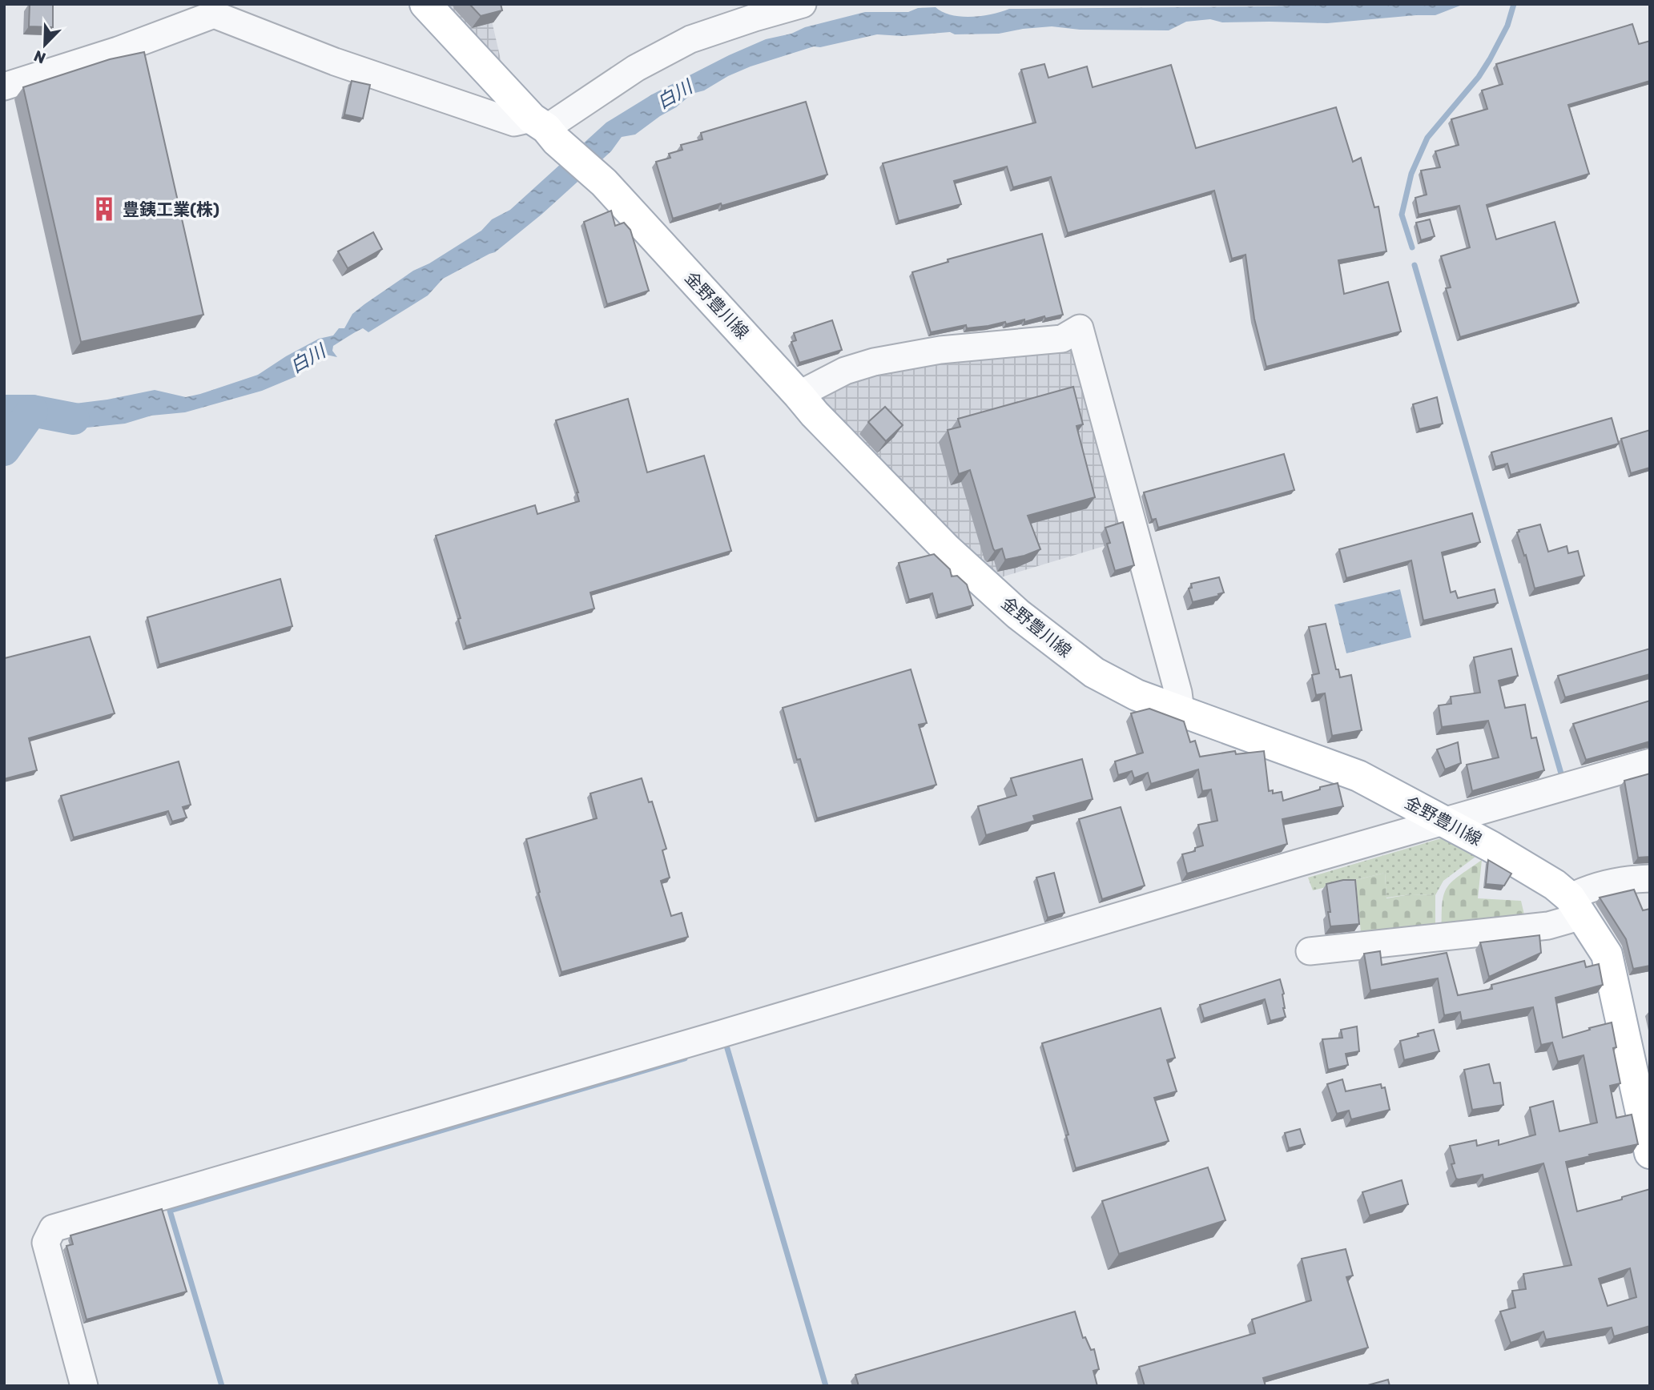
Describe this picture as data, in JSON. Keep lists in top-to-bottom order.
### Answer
{
  "streets": {
    "main road": ["金野豊川線"]
  },
  "water": ["白川"],
  "places": {
    "building": ["豊銕工業(株)"]
  },
  "north": "bottom left"
}
